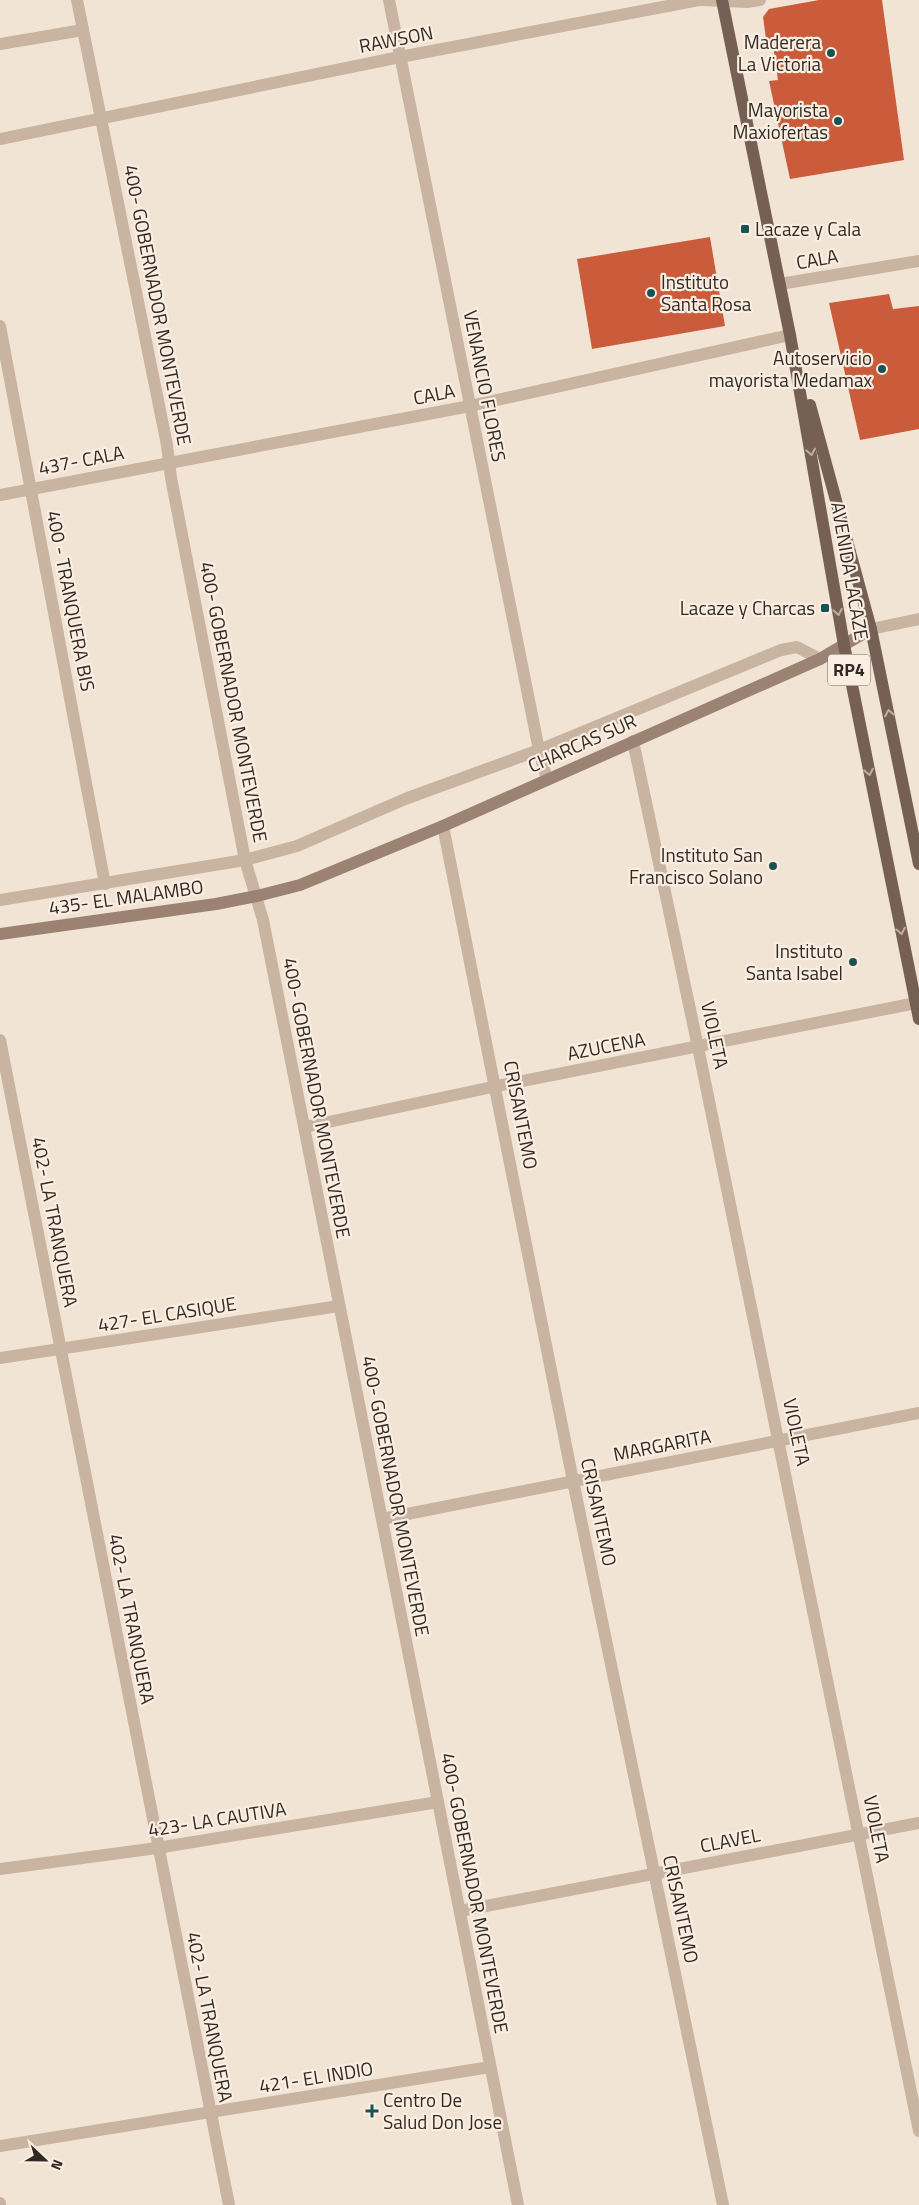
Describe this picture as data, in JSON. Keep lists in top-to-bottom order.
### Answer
{
  "streets": {
    "main road": [
      "AVENIDA LACAZE",
      "RP4",
      "CHARCAS SUR",
      "435- EL MALAMBO"
    ],
    "street": [
      "RAWSON",
      "CALA",
      "400- GOBERNADOR MONTEVERDE",
      "VENANCIO FLORES",
      "437- CALA",
      "400 - TRANQUERA BIS",
      "VIOLETA",
      "AZUCENA",
      "CRISANTEMO",
      "402- LA TRANQUERA",
      "427- EL CASIQUE",
      "MARGARITA",
      "423- LA CAUTIVA",
      "CLAVEL",
      "421- EL INDIO"
    ]
  },
  "crossings": [
    ["RAWSON", "400- GOBERNADOR MONTEVERDE"],
    ["RAWSON", "VENANCIO FLORES"],
    ["RAWSON", "AVENIDA LACAZE"],
    ["CALA", "400- GOBERNADOR MONTEVERDE"],
    ["CALA", "VENANCIO FLORES"],
    ["CALA", "437- CALA"],
    ["CALA", "AVENIDA LACAZE"],
    ["400- GOBERNADOR MONTEVERDE", "437- CALA"],
    ["400- GOBERNADOR MONTEVERDE", "CHARCAS SUR"],
    ["400- GOBERNADOR MONTEVERDE", "435- EL MALAMBO"],
    ["400- GOBERNADOR MONTEVERDE", "AZUCENA"],
    ["400- GOBERNADOR MONTEVERDE", "427- EL CASIQUE"],
    ["400- GOBERNADOR MONTEVERDE", "MARGARITA"],
    ["400- GOBERNADOR MONTEVERDE", "423- LA CAUTIVA"],
    ["400- GOBERNADOR MONTEVERDE", "CLAVEL"],
    ["400- GOBERNADOR MONTEVERDE", "421- EL INDIO"],
    ["VENANCIO FLORES", "CHARCAS SUR"],
    ["437- CALA", "400 - TRANQUERA BIS"],
    ["AVENIDA LACAZE", "CHARCAS SUR"],
    ["AVENIDA LACAZE", "AZUCENA"],
    ["CHARCAS SUR", "435- EL MALAMBO"],
    ["CHARCAS SUR", "VIOLETA"],
    ["CHARCAS SUR", "CRISANTEMO"],
    ["VIOLETA", "AZUCENA"],
    ["VIOLETA", "MARGARITA"],
    ["VIOLETA", "CLAVEL"],
    ["AZUCENA", "CRISANTEMO"],
    ["CRISANTEMO", "MARGARITA"],
    ["CRISANTEMO", "CLAVEL"],
    ["402- LA TRANQUERA", "427- EL CASIQUE"],
    ["402- LA TRANQUERA", "423- LA CAUTIVA"],
    ["402- LA TRANQUERA", "421- EL INDIO"]
  ],
  "places": {
    "other": [
      "Maderera La Victoria",
      "Mayorista Maxiofertas",
      "Instituto Santa Rosa",
      "Autoservicio mayorista Medamax",
      "Instituto San Francisco Solano",
      "Instituto Santa Isabel"
    ],
    "transit": ["Lacaze y Cala", "Lacaze y Charcas"],
    "health": ["Centro De Salud Don Jose"]
  },
  "north": "right"
}
